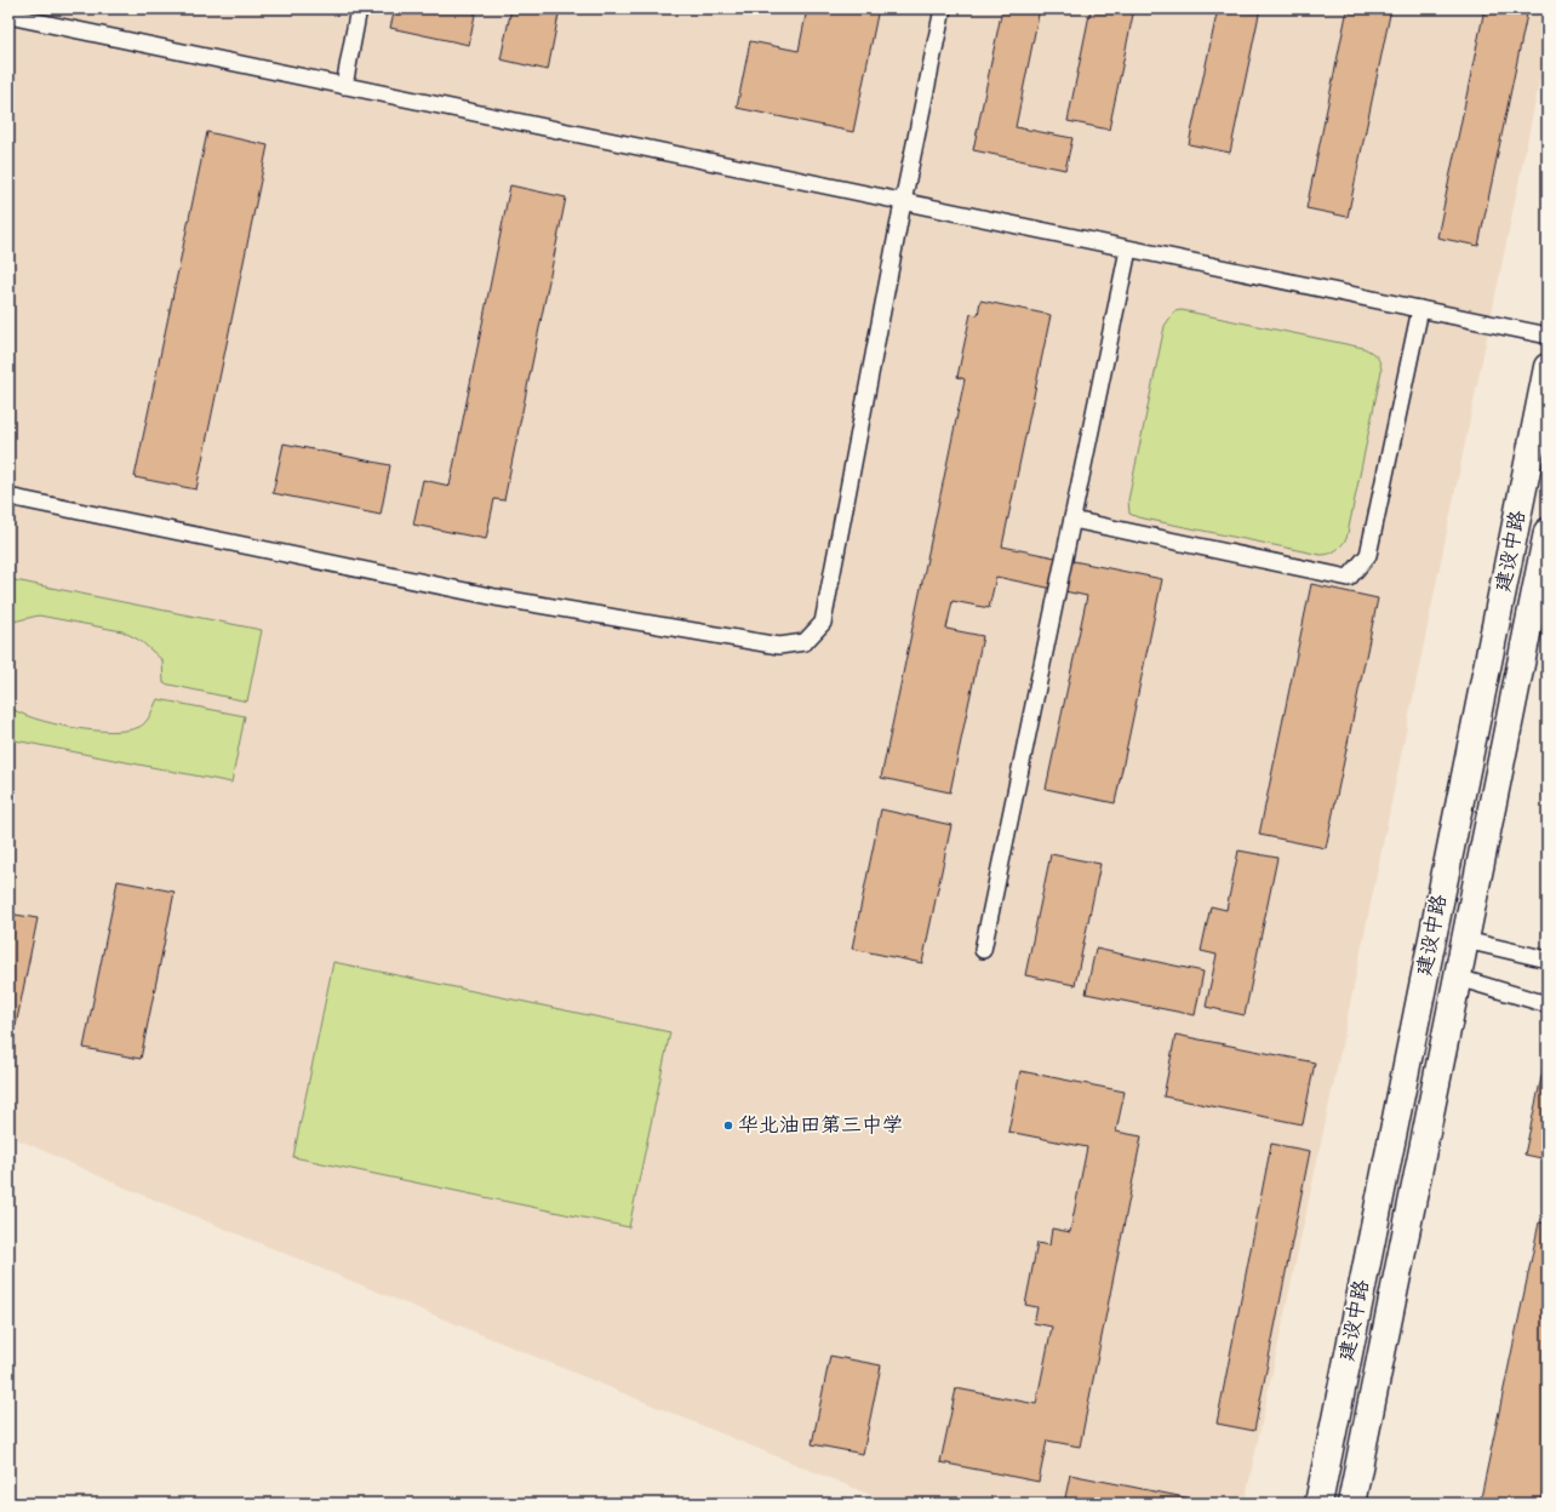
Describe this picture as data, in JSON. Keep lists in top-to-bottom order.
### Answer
{
  "streets": {
    "main road": ["建设中路"]
  },
  "places": ["华北油田第三中学"]
}
